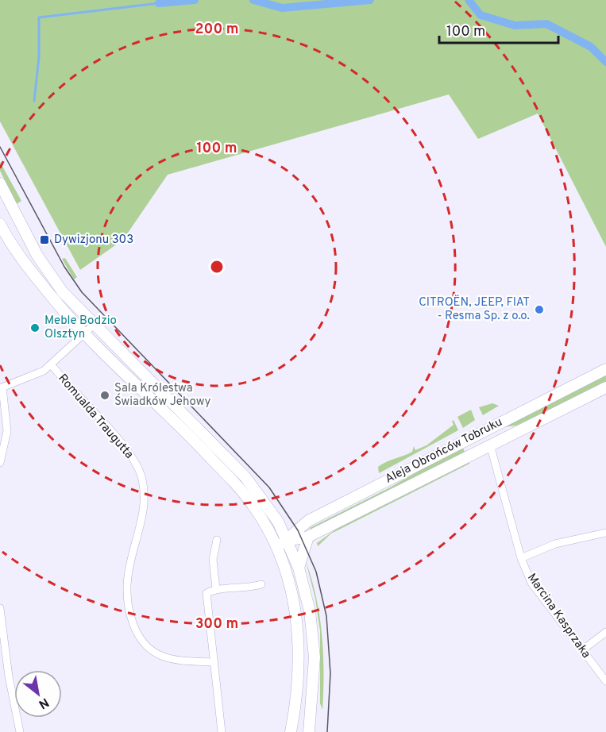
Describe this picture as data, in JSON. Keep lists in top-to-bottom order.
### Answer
{
  "streets": {
    "main road": ["Aleja Obrońców Tobruku"],
    "street": ["Romualda Traugutta", "Marcina Kasprzaka"]
  },
  "crossings": [
    ["Aleja Obrońców Tobruku", "Marcina Kasprzaka"]
  ],
  "places": {
    "transit": ["Dywizjonu 303"],
    "other": ["CITROËN, JEEP, FIAT - Resma Sp. z o.o.", "Meble Bodzio Olsztyn", "Sala Królestwa Świadków Jehowy"]
  },
  "scale_bar": "100 m",
  "north": "bottom right",
  "rings": ["200 m", "100 m", "300 m"]
}
